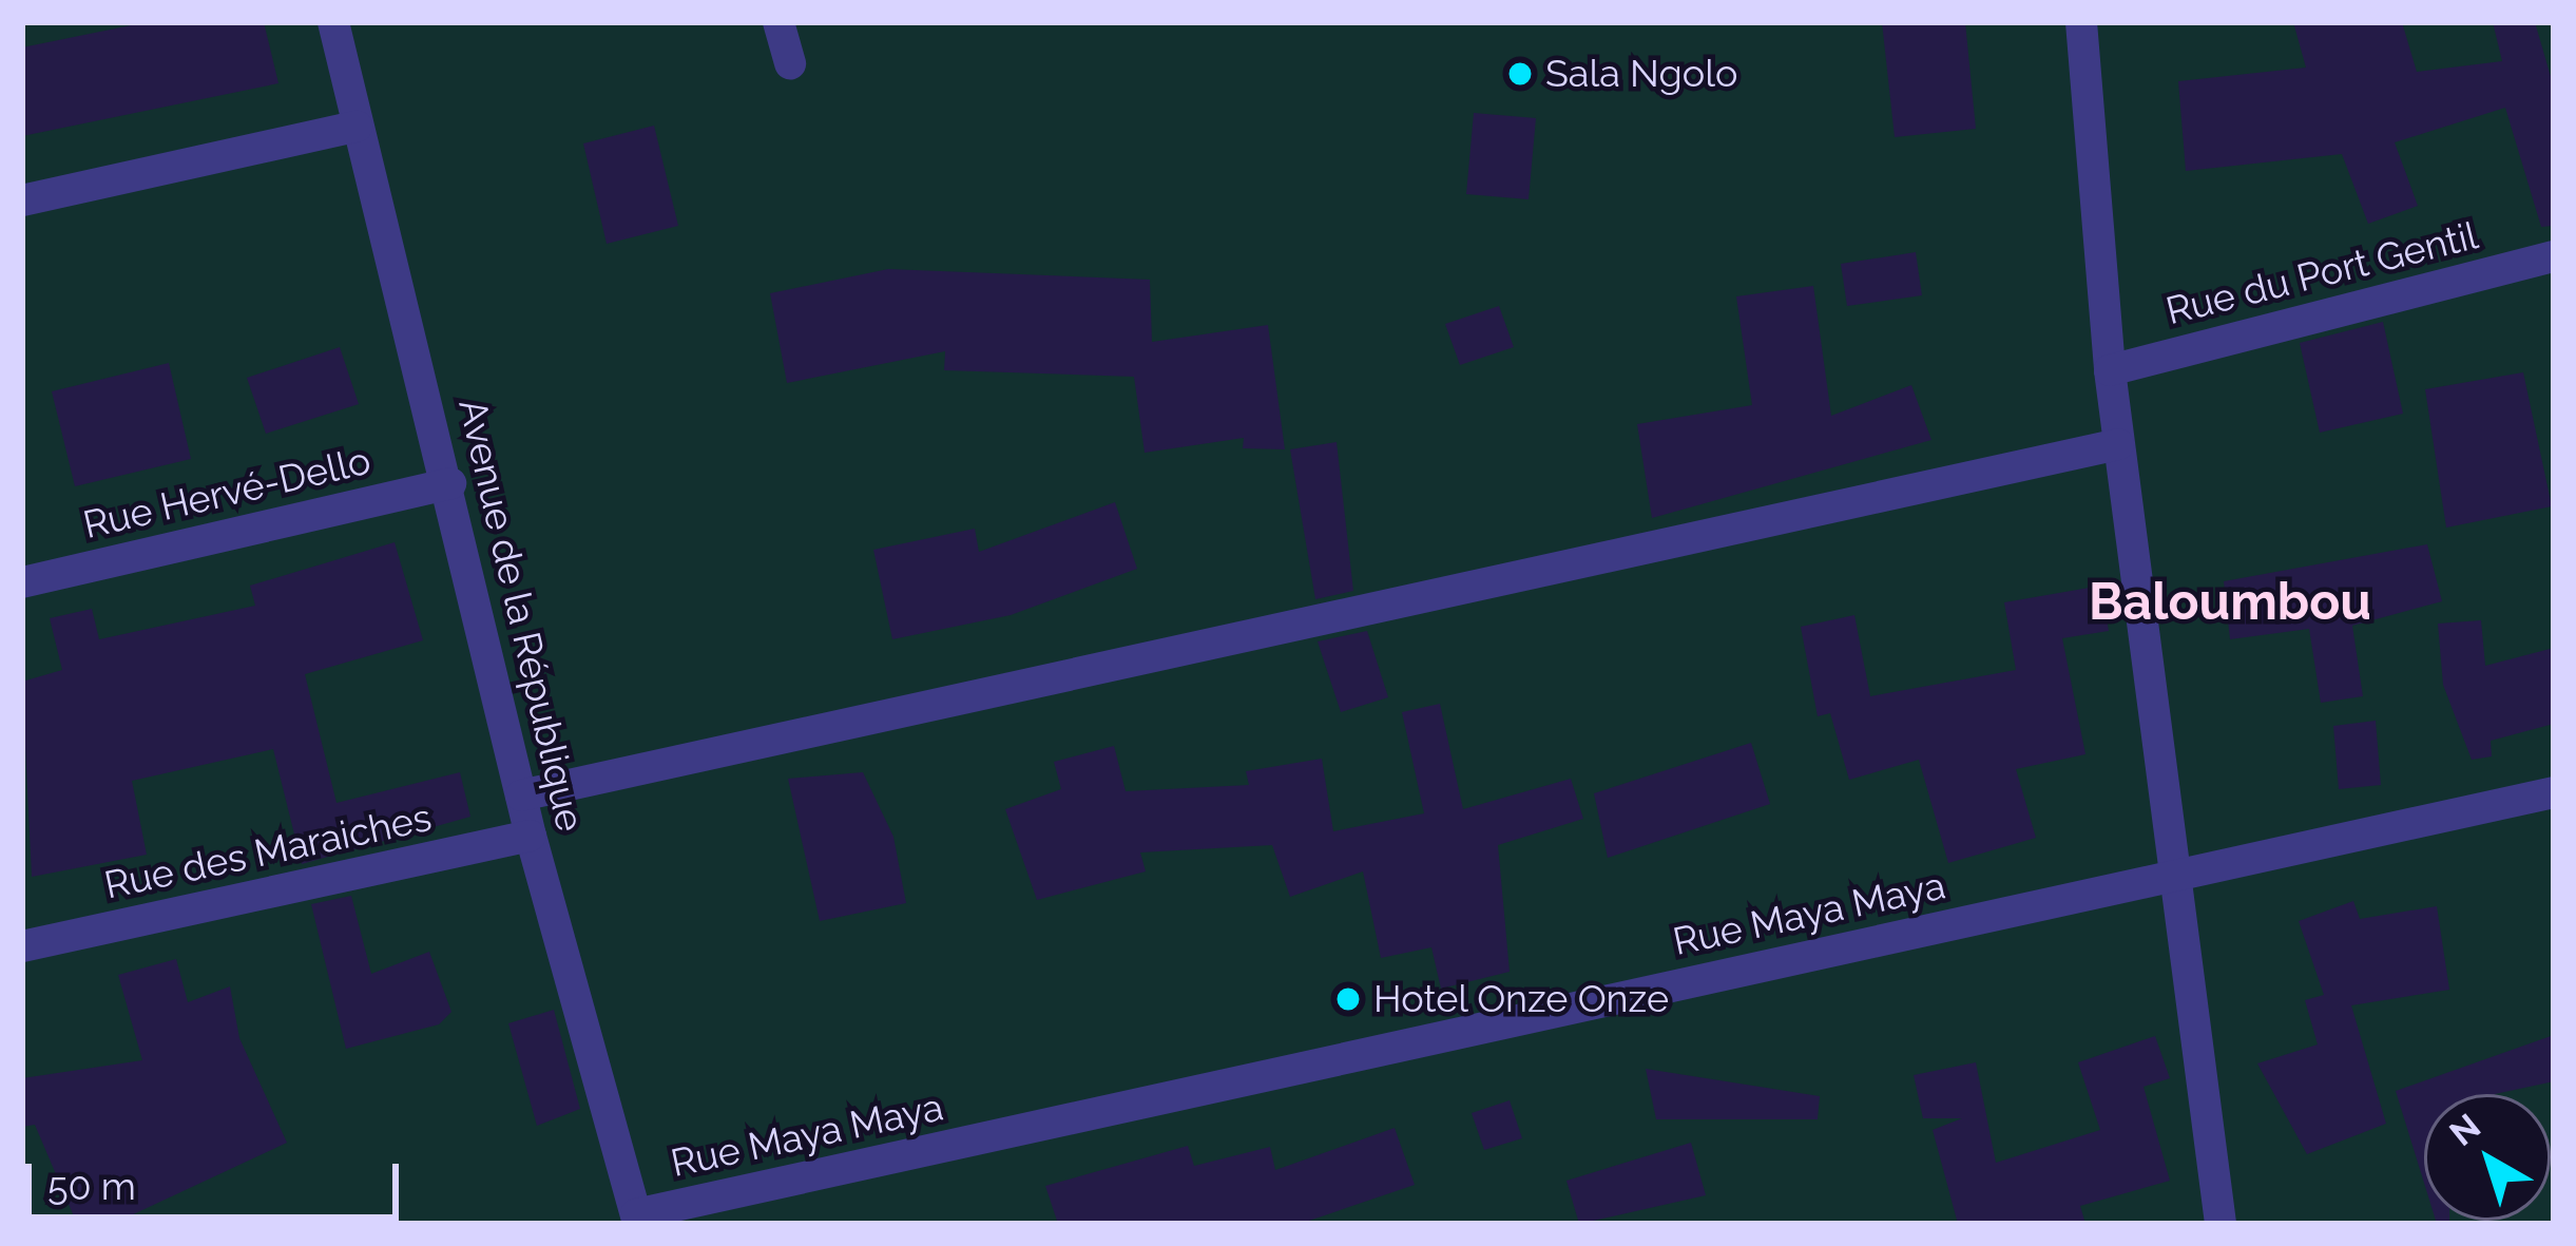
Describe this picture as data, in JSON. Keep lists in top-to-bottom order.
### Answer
{
  "streets": {
    "street": [
      "Rue du Port Gentil",
      "Rue Hervé-Dello",
      "Avenue de la République",
      "Rue des Maraiches",
      "Rue Maya Maya"
    ]
  },
  "crossings": [
    ["Rue Hervé-Dello", "Avenue de la République"],
    ["Avenue de la République", "Rue des Maraiches"],
    ["Avenue de la République", "Rue Maya Maya"]
  ],
  "districts": ["Baloumbou"],
  "places": ["Sala Ngolo", "Hotel Onze Onze"],
  "scale_bar": "50 m",
  "north": "top left"
}
